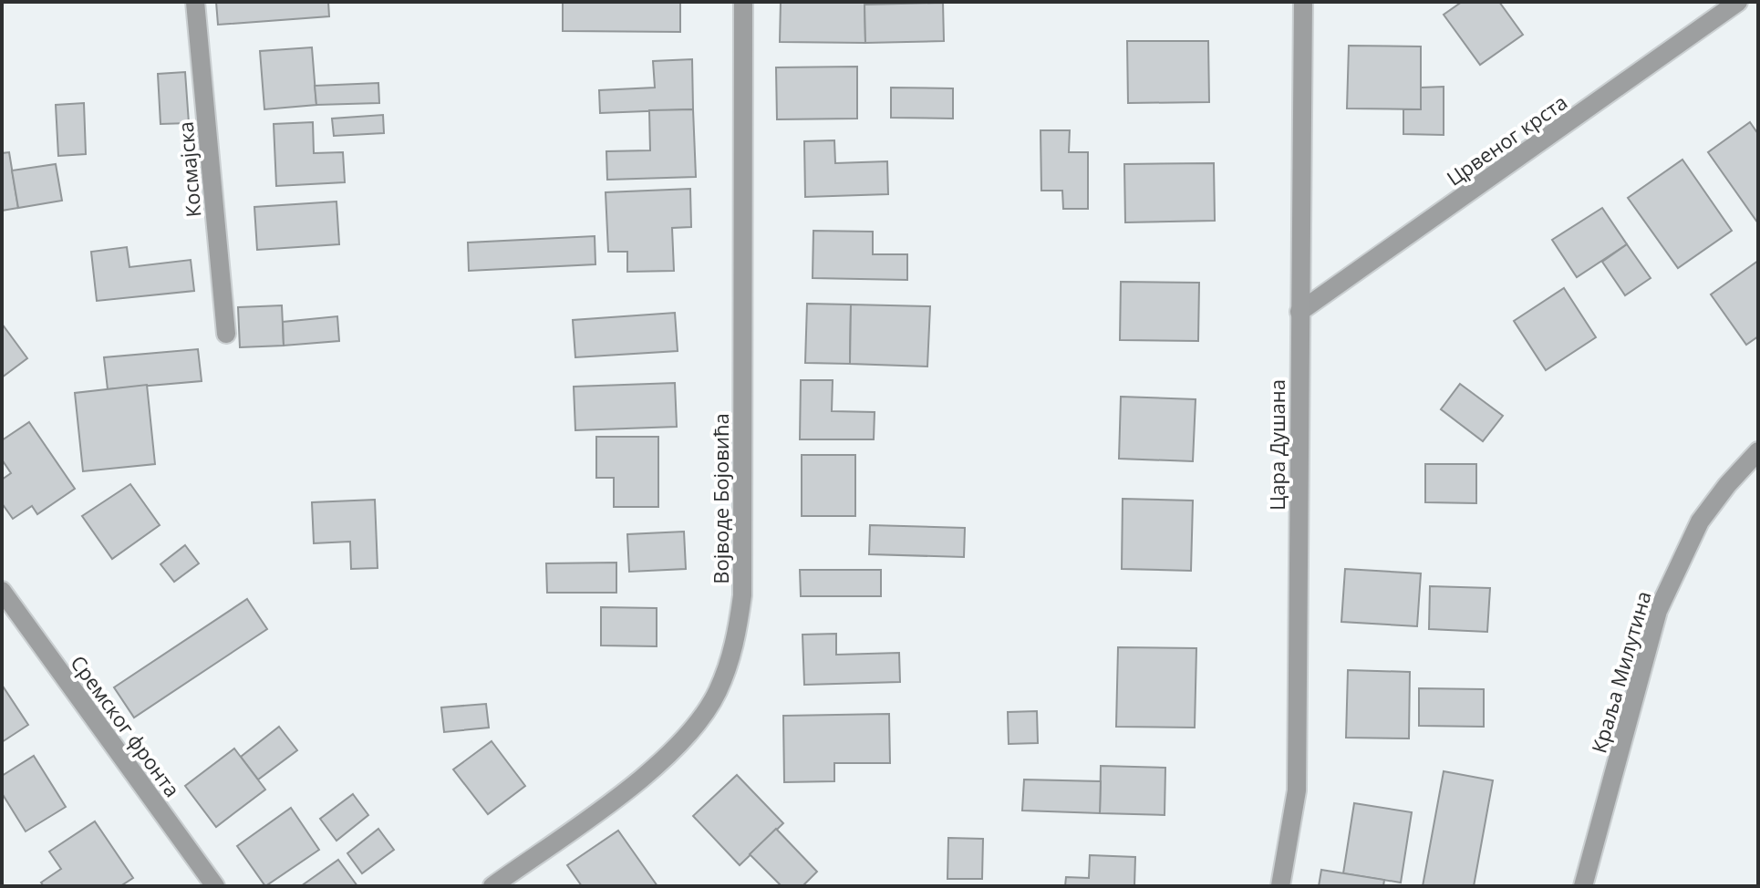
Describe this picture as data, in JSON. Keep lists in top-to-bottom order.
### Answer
{
  "streets": {
    "street": [
      "Црвеног крста",
      "Космајска",
      "Цара Душана",
      "Војводе Бојовића",
      "Краља Милутина",
      "Сремског фронта"
    ]
  },
  "crossings": [
    ["Црвеног крста", "Цара Душана"]
  ]
}
